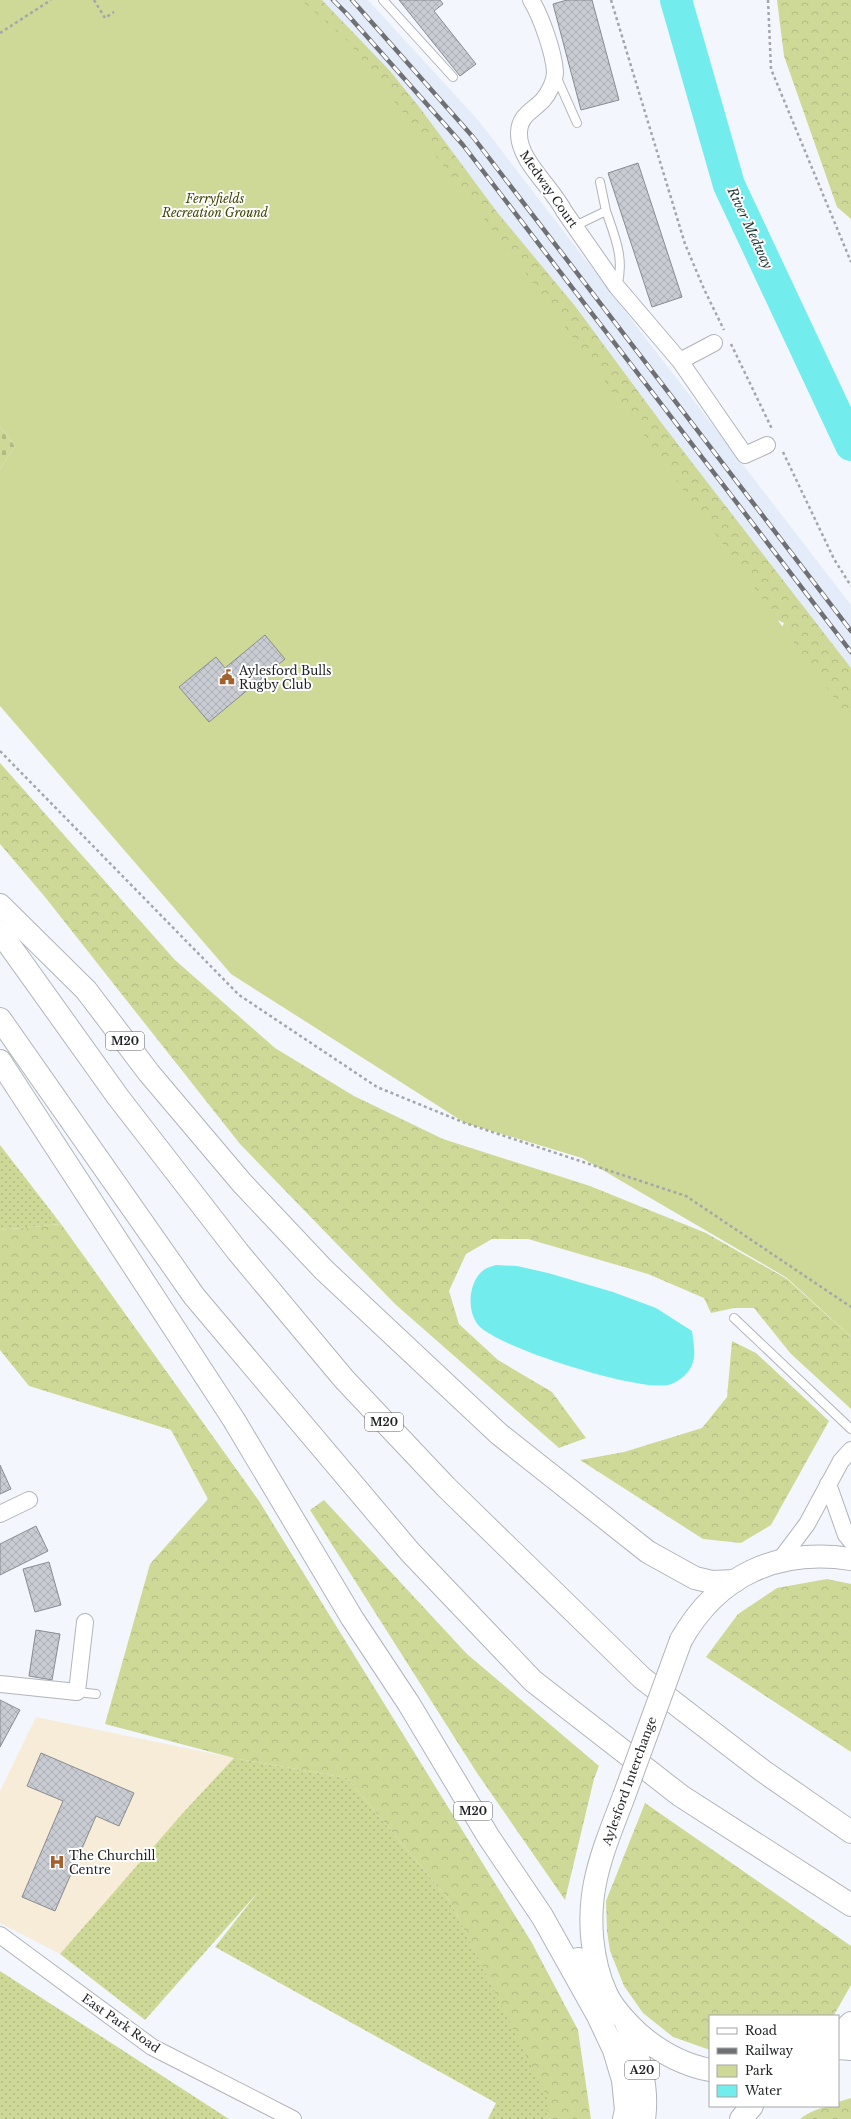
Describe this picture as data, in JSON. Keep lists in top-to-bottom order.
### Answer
{
  "streets": {
    "main road": ["M20", "Aylesford Interchange", "A20"],
    "street": ["Medway Court", "East Park Road"]
  },
  "crossings": [
    ["M20", "Aylesford Interchange"],
    ["Aylesford Interchange", "A20"]
  ],
  "water": ["River Medway"],
  "parks": ["Ferryfields Recreation Ground"],
  "places": {
    "public building": ["Aylesford Bulls Rugby Club"],
    "hospital": ["The Churchill Centre"]
  },
  "legend": [
    "Road",
    "Railway",
    "Park",
    "Water"
  ]
}
